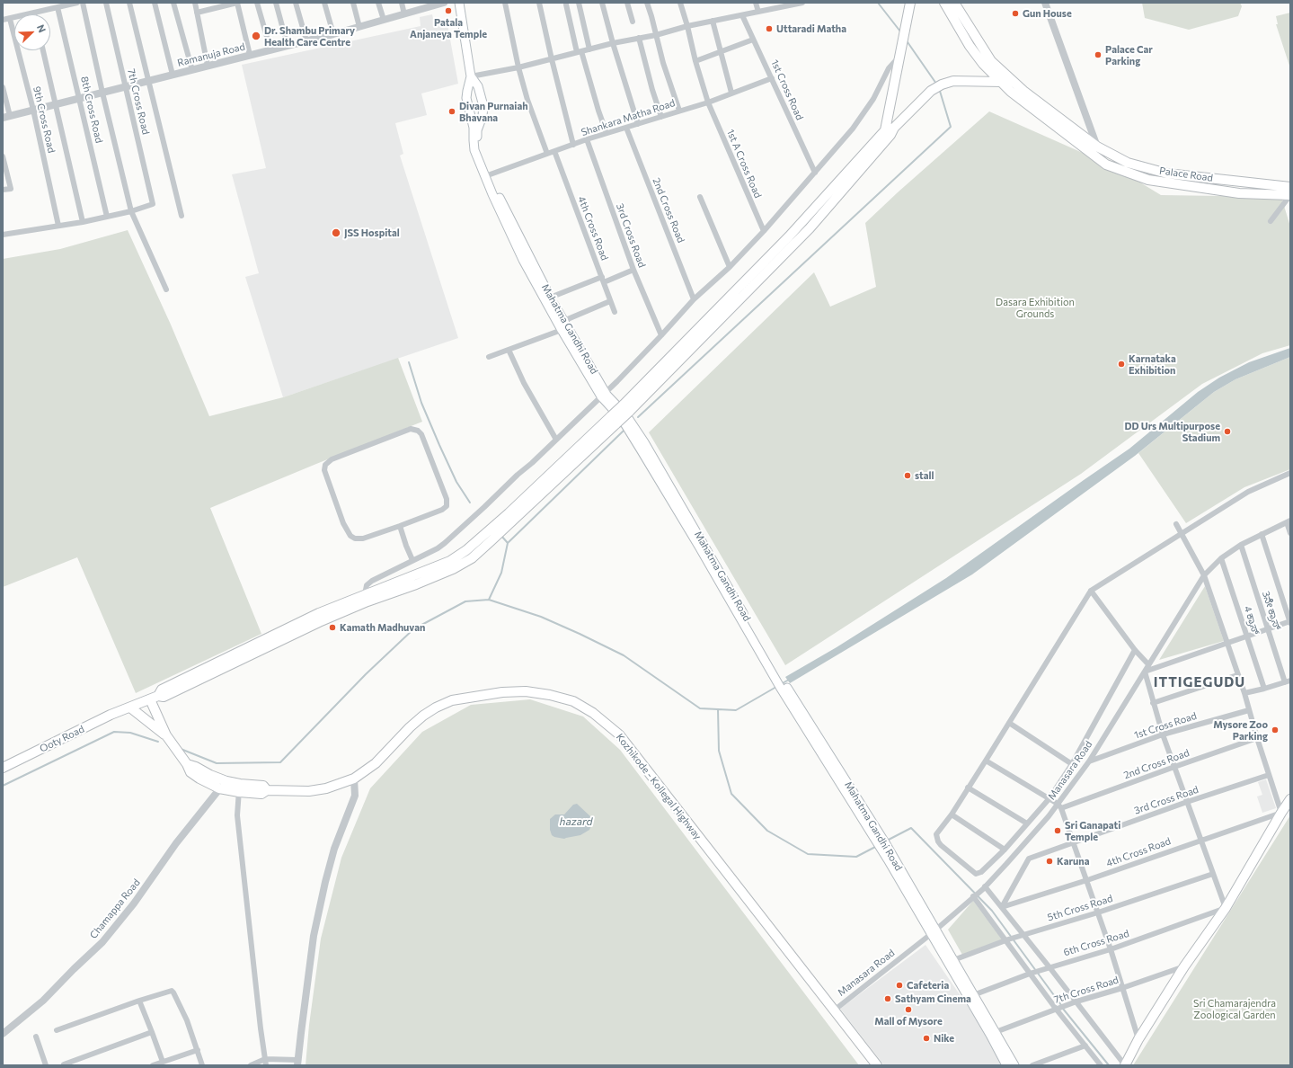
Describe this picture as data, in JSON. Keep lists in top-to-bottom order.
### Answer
{
  "streets": {
    "main road": [
      "Palace Road",
      "Mahatma Gandhi Road",
      "Ooty Road",
      "Kozhikode - Kollegal Highway"
    ],
    "street": [
      "Ramanuja Road",
      "1st Cross Road",
      "7th Cross Road",
      "8th Cross Road",
      "Shankara Matha Road",
      "9th Cross Road",
      "1st A Cross Road",
      "2nd Cross Road",
      "4th Cross Road",
      "3rd Cross Road",
      "3ನೆೇ ಕ್ರಾಸ್",
      "4 ಕ್ರಾಸ್",
      "Manasara Road",
      "5th Cross Road",
      "Chamappa Road",
      "6th Cross Road"
    ]
  },
  "crossings": [
    ["Ramanuja Road", "7th Cross Road"],
    ["Ramanuja Road", "8th Cross Road"],
    ["Ramanuja Road", "9th Cross Road"],
    ["1st Cross Road", "Shankara Matha Road"],
    ["1st Cross Road", "Manasara Road"],
    ["7th Cross Road", "Mahatma Gandhi Road"],
    ["Shankara Matha Road", "1st A Cross Road"],
    ["Shankara Matha Road", "2nd Cross Road"],
    ["Shankara Matha Road", "4th Cross Road"],
    ["Shankara Matha Road", "3rd Cross Road"],
    ["Shankara Matha Road", "Mahatma Gandhi Road"],
    ["2nd Cross Road", "Manasara Road"],
    ["4th Cross Road", "3rd Cross Road"],
    ["Mahatma Gandhi Road", "Manasara Road"],
    ["Mahatma Gandhi Road", "5th Cross Road"],
    ["Mahatma Gandhi Road", "6th Cross Road"],
    ["3ನೆೇ ಕ್ರಾಸ್", "Manasara Road"],
    ["4 ಕ್ರಾಸ್", "Manasara Road"],
    ["Ooty Road", "Kozhikode - Kollegal Highway"],
    ["Manasara Road", "Kozhikode - Kollegal Highway"],
    ["Kozhikode - Kollegal Highway", "Chamappa Road"]
  ],
  "districts": ["ITTIGEGUDU"],
  "water": ["hazard"],
  "parks": ["Dasara Exhibition Grounds", "Sri Chamarajendra Zoological Garden"],
  "places": [
    "Patala Anjaneya Temple",
    "Gun House",
    "Uttaradi Matha",
    "Dr. Shambu Primary Health Care Centre",
    "Palace Car Parking",
    "Divan Purnaiah Bhavana",
    "JSS Hospital",
    "Karnataka Exhibition",
    "DD Urs Multipurpose Stadium",
    "stall",
    "Kamath Madhuvan",
    "Mysore Zoo Parking",
    "Sri Ganapati Temple",
    "Karuna",
    "Cafeteria",
    "Sathyam Cinema",
    "Mall of Mysore",
    "Nike"
  ],
  "north": "top right"
}
